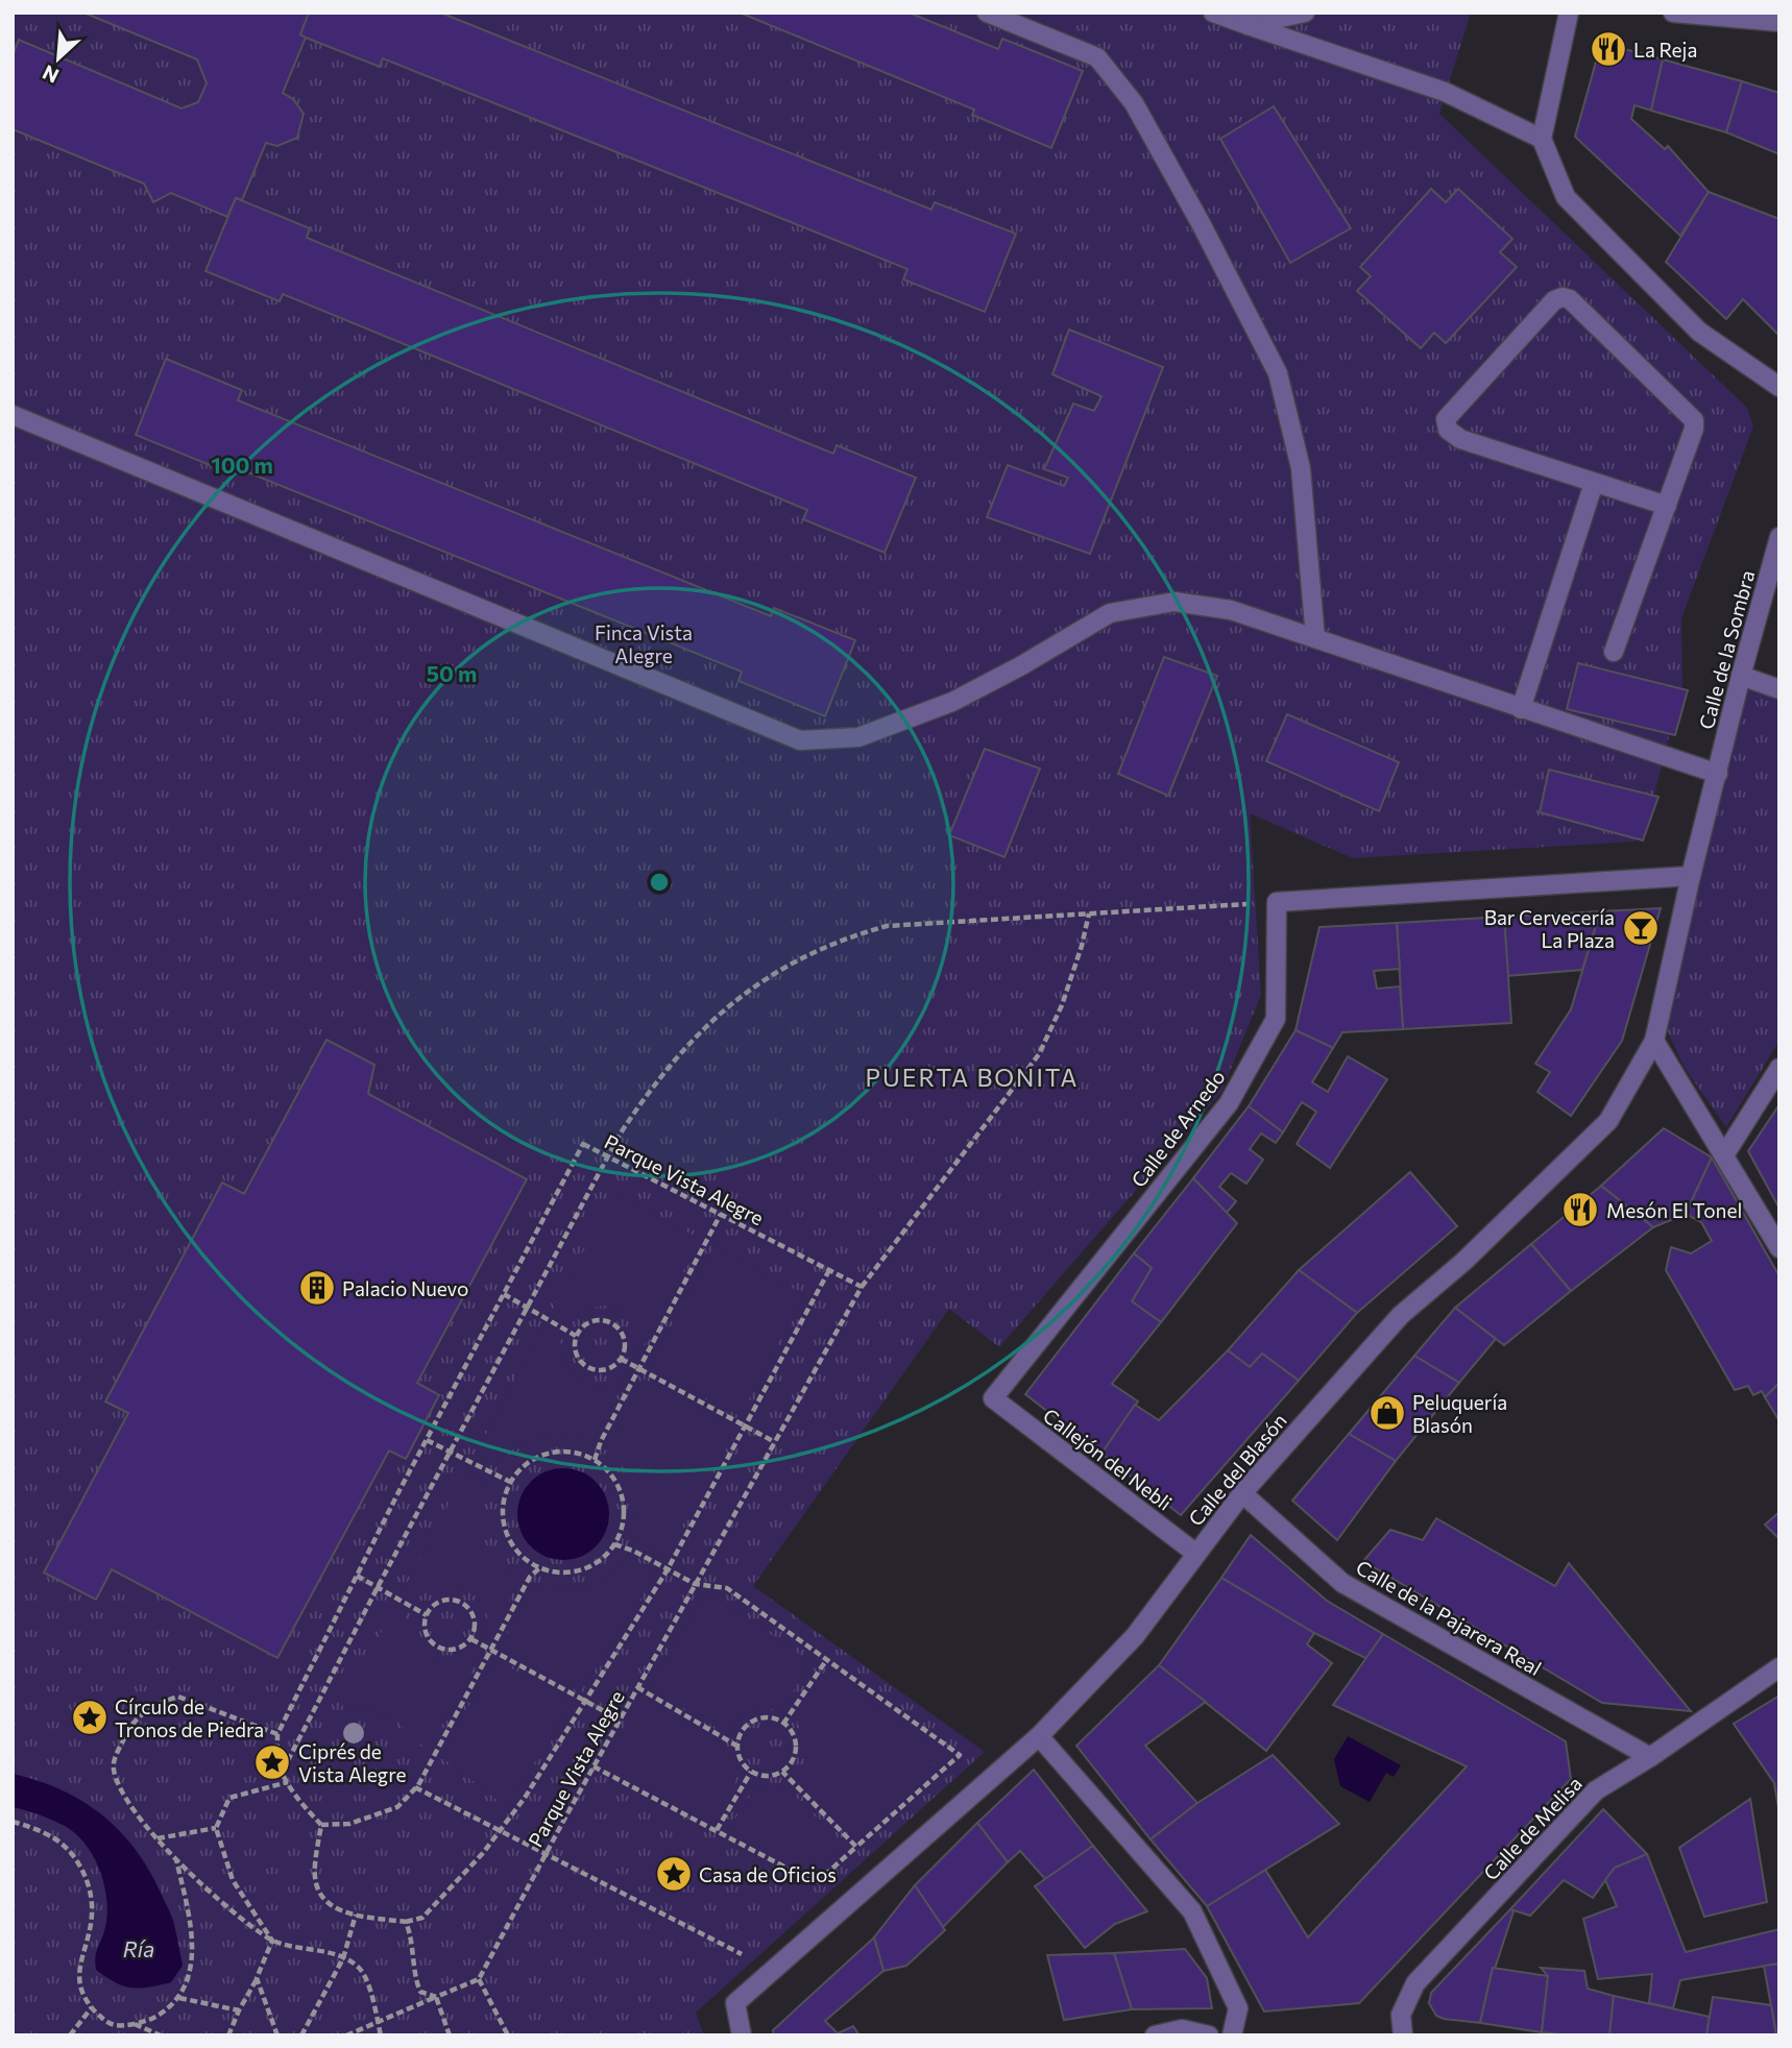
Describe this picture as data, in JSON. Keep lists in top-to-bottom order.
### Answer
{
  "streets": {
    "street": [
      "Calle de la Sombra",
      "Calle de Arnedo",
      "Callejón del Nebli",
      "Calle del Blasón",
      "Calle de la Pajarera Real",
      "Calle de Melisa"
    ],
    "path": ["Parque Vista Alegre"]
  },
  "crossings": [
    ["Calle de la Sombra", "Calle del Blasón"],
    ["Calle de Arnedo", "Callejón del Nebli"],
    ["Callejón del Nebli", "Calle del Blasón"],
    ["Calle del Blasón", "Calle de la Pajarera Real"],
    ["Calle de la Pajarera Real", "Calle de Melisa"]
  ],
  "districts": ["PUERTA BONITA"],
  "water": ["Ría"],
  "parks": ["Finca Vista Alegre"],
  "places": {
    "restaurant": ["La Reja", "Mesón El Tonel"],
    "bar": ["Bar Cervecería La Plaza"],
    "building": ["Palacio Nuevo"],
    "shop": ["Peluquería Blasón"],
    "place": ["Círculo de Tronos de Piedra", "Ciprés de Vista Alegre", "Casa de Oficios"]
  },
  "north": "bottom left",
  "rings": ["100 m", "50 m"]
}
